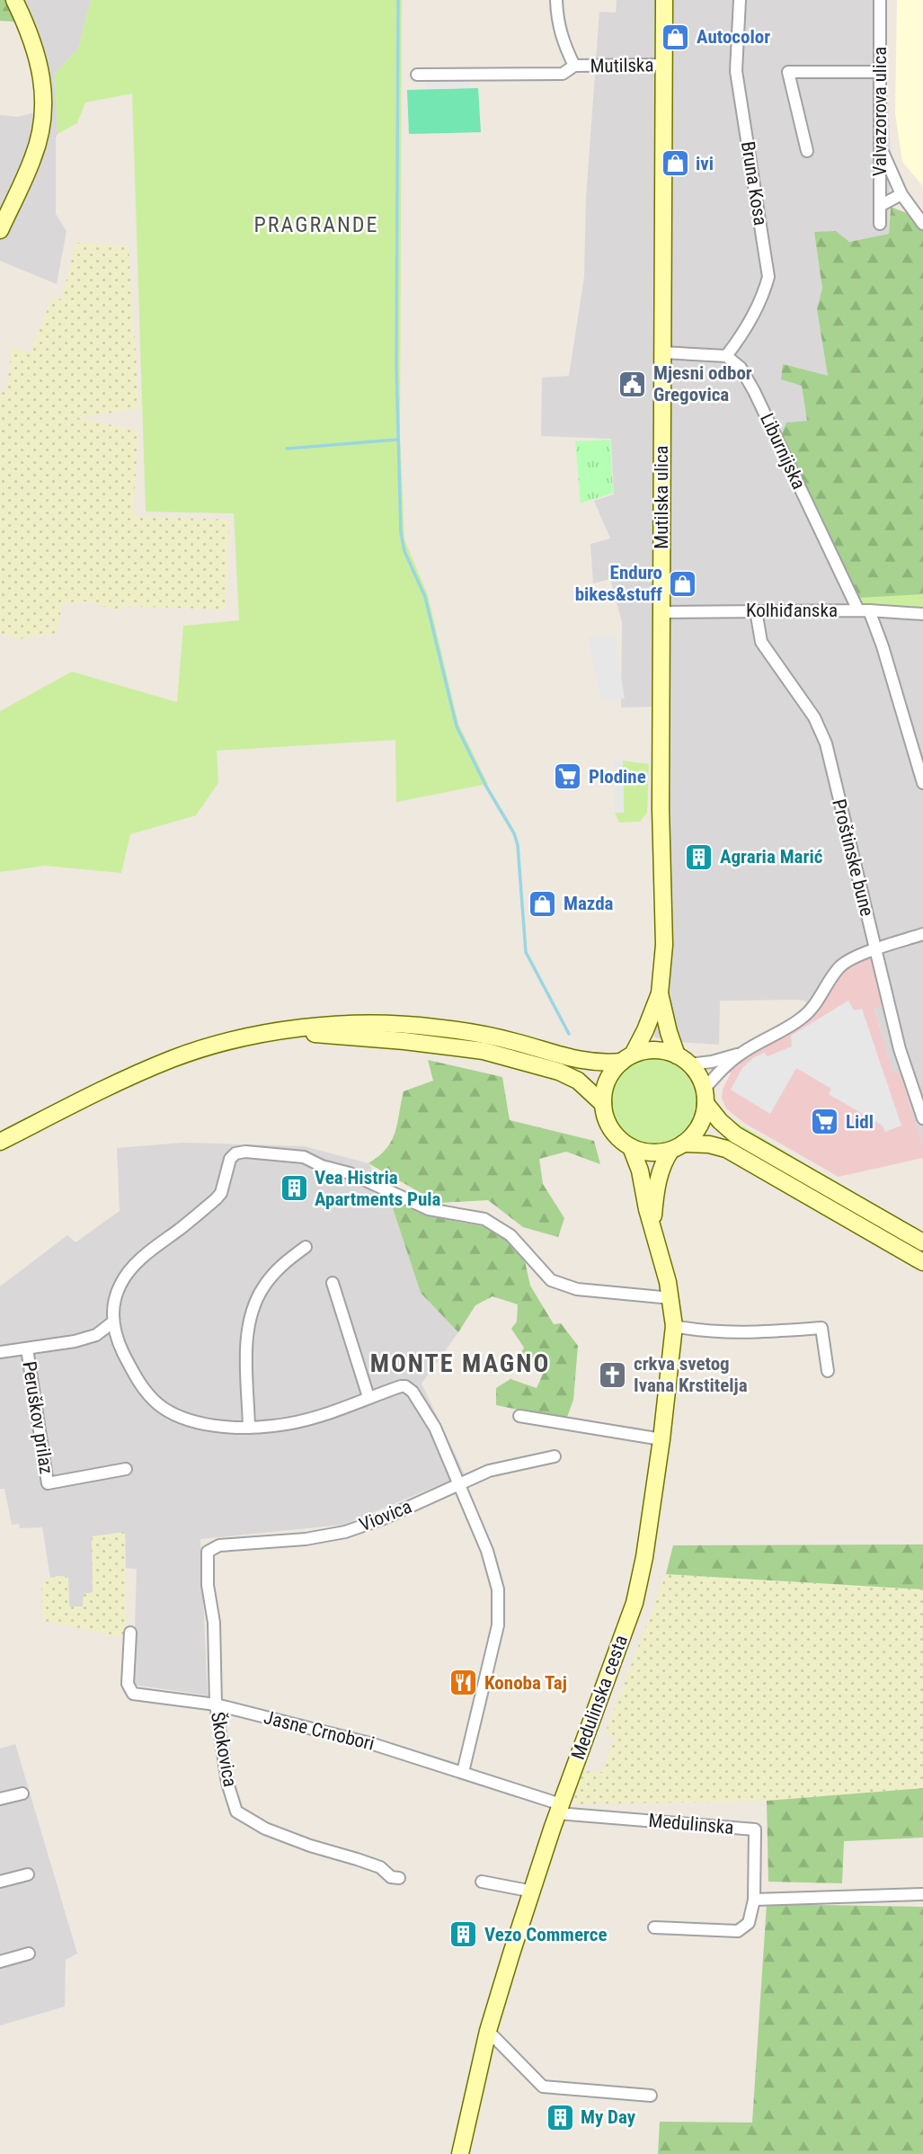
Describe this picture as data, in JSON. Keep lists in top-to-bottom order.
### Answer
{
  "streets": {
    "main road": ["Mutilska ulica", "Medulinska cesta"],
    "street": [
      "Mutilska",
      "Valvazorova ulica",
      "Bruna Kosa",
      "Liburnijska",
      "Kolhiđanska",
      "Proštinske bune",
      "Peruškov prilaz",
      "Viovica",
      "Jasne Crnobori",
      "Škokovica",
      "Medulinska"
    ]
  },
  "crossings": [
    ["Mutilska", "Mutilska ulica"],
    ["Bruna Kosa", "Liburnijska"],
    ["Liburnijska", "Kolhiđanska"],
    ["Mutilska ulica", "Kolhiđanska"],
    ["Kolhiđanska", "Proštinske bune"],
    ["Viovica", "Škokovica"],
    ["Medulinska cesta", "Jasne Crnobori"],
    ["Medulinska cesta", "Medulinska"],
    ["Jasne Crnobori", "Škokovica"],
    ["Jasne Crnobori", "Medulinska"]
  ],
  "districts": ["PRAGRANDE", "MONTE MAGNO"],
  "places": {
    "shop": [
      "Autocolor",
      "ivi",
      "Enduro bikes&stuff",
      "Mazda"
    ],
    "public building": ["Mjesni odbor Gregovica"],
    "supermarket": ["Plodine", "Lidl"],
    "building": [
      "Agraria Marić",
      "Vea Histria Apartments Pula",
      "Vezo Commerce",
      "My Day"
    ],
    "church": ["crkva svetog Ivana Krstitelja"],
    "restaurant": ["Konoba Taj"]
  }
}
